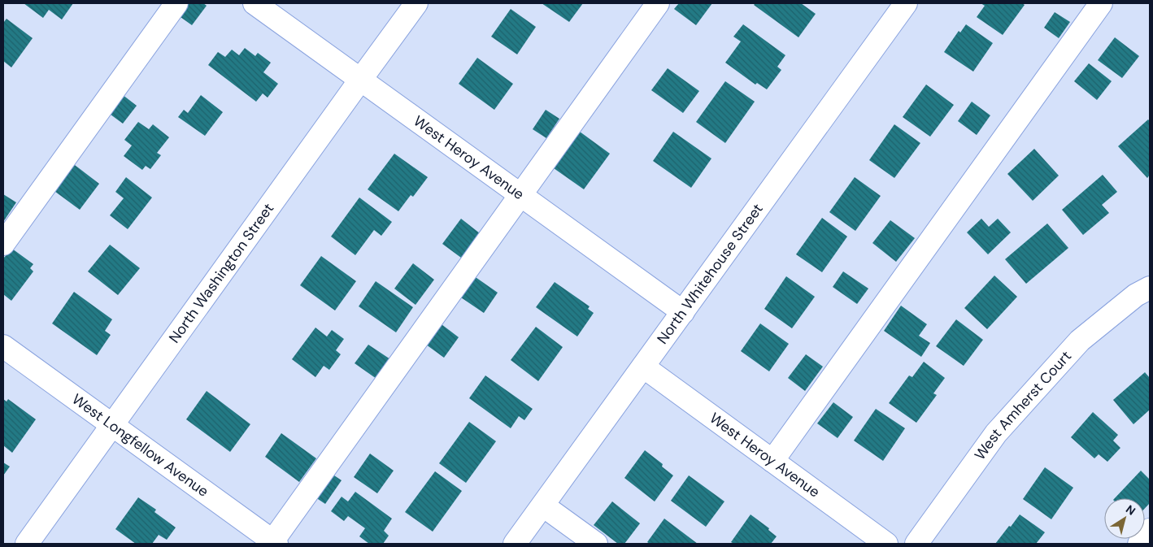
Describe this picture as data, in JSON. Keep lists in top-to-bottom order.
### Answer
{
  "streets": {
    "street": [
      "West Heroy Avenue",
      "North Washington Street",
      "North Whitehouse Street",
      "West Amherst Court",
      "West Longfellow Avenue"
    ]
  },
  "crossings": [
    ["West Heroy Avenue", "North Washington Street"],
    ["West Heroy Avenue", "North Whitehouse Street"],
    ["North Washington Street", "West Longfellow Avenue"]
  ],
  "north": "top right"
}
